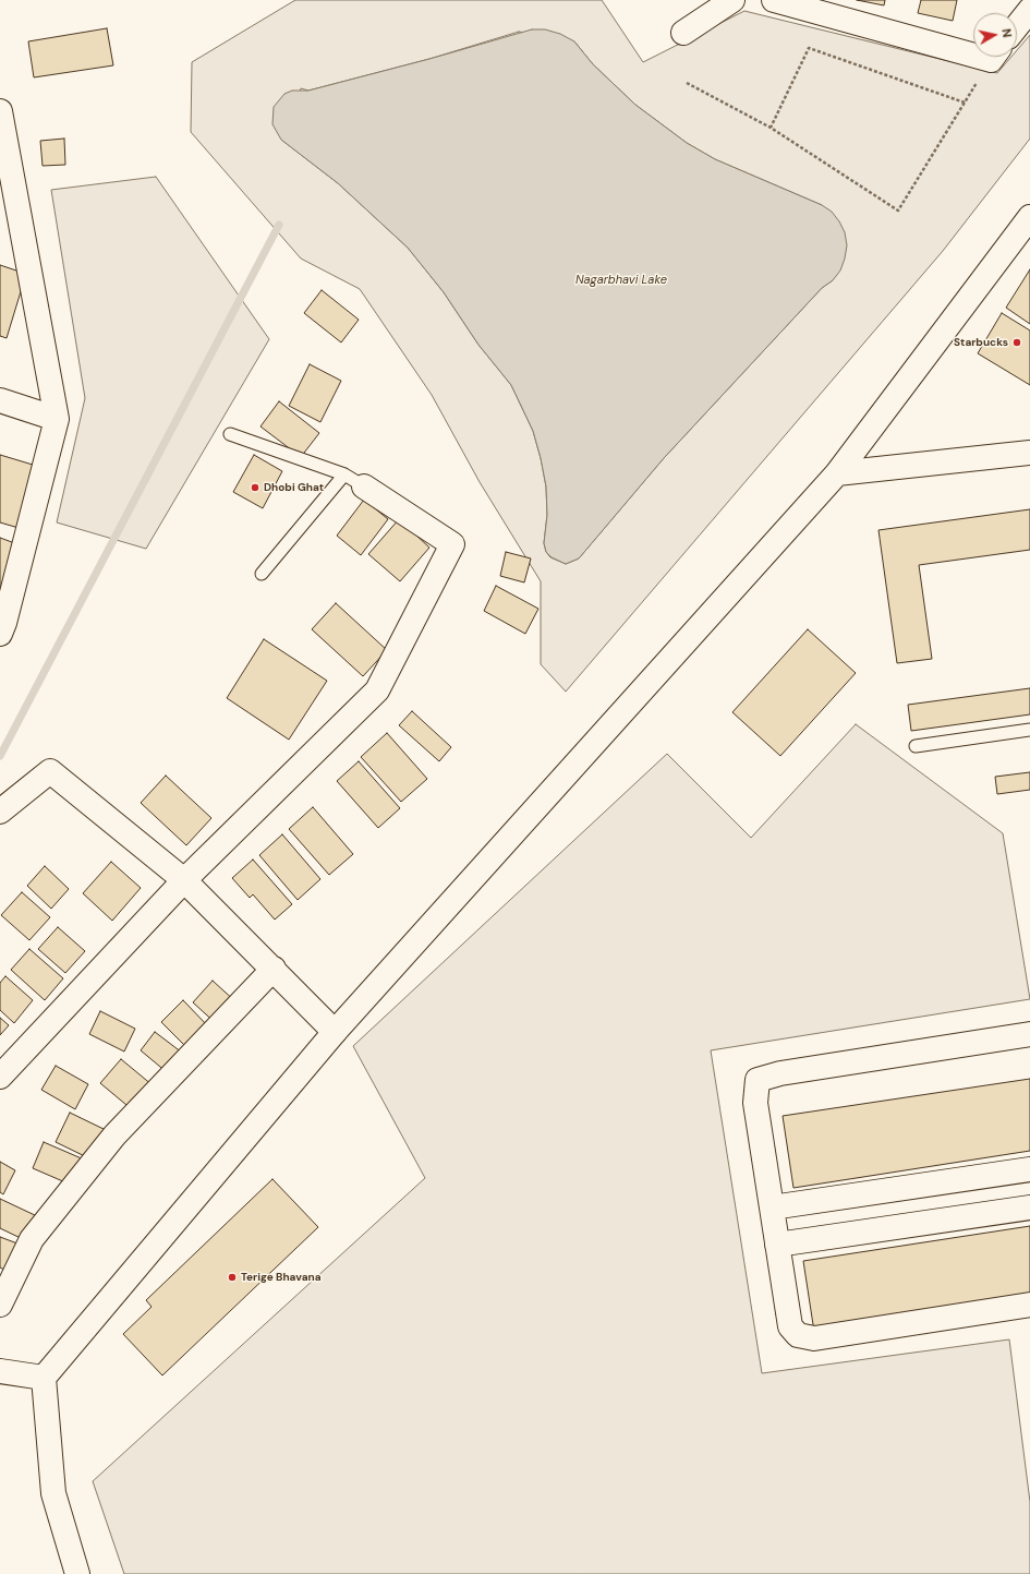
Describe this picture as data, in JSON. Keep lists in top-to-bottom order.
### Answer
{
  "water": ["Nagarbhavi Lake"],
  "places": ["Starbucks", "Dhobi Ghat", "Terige Bhavana"],
  "north": "right"
}
